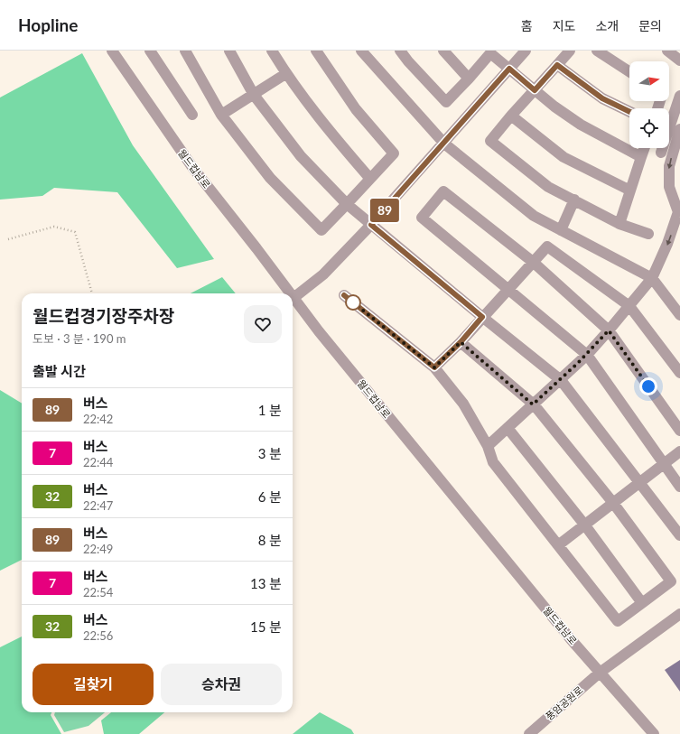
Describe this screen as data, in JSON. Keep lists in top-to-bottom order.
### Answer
{
  "streets": {
    "street": ["월드컵남로", "풍암공원로"]
  },
  "crossings": [
    ["월드컵남로", "풍암공원로"]
  ],
  "lines": ["bus line 89"],
  "north": "right",
  "page": {
    "header": "Hopline",
    "nav": [
      "홈",
      "지도",
      "소개",
      "문의"
    ],
    "on_map": "89",
    "heading": [
      ["월드컵경기장주차장", "도보 · 3 분 · 190 m"],
      "출발 시간"
    ],
    "list": [
      {
        "mark": "89",
        "name": "버스",
        "note": "22:42",
        "value": "1 분"
      },
      {
        "mark": "7",
        "name": "버스",
        "note": "22:44",
        "value": "3 분"
      },
      {
        "mark": "32",
        "name": "버스",
        "note": "22:47",
        "value": "6 분"
      },
      {
        "mark": "89",
        "name": "버스",
        "note": "22:49",
        "value": "8 분"
      },
      {
        "mark": "7",
        "name": "버스",
        "note": "22:54",
        "value": "13 분"
      },
      {
        "mark": "32",
        "name": "버스",
        "note": "22:56",
        "value": "15 분"
      }
    ],
    "buttons": ["길찾기", "승차권"]
  }
}
